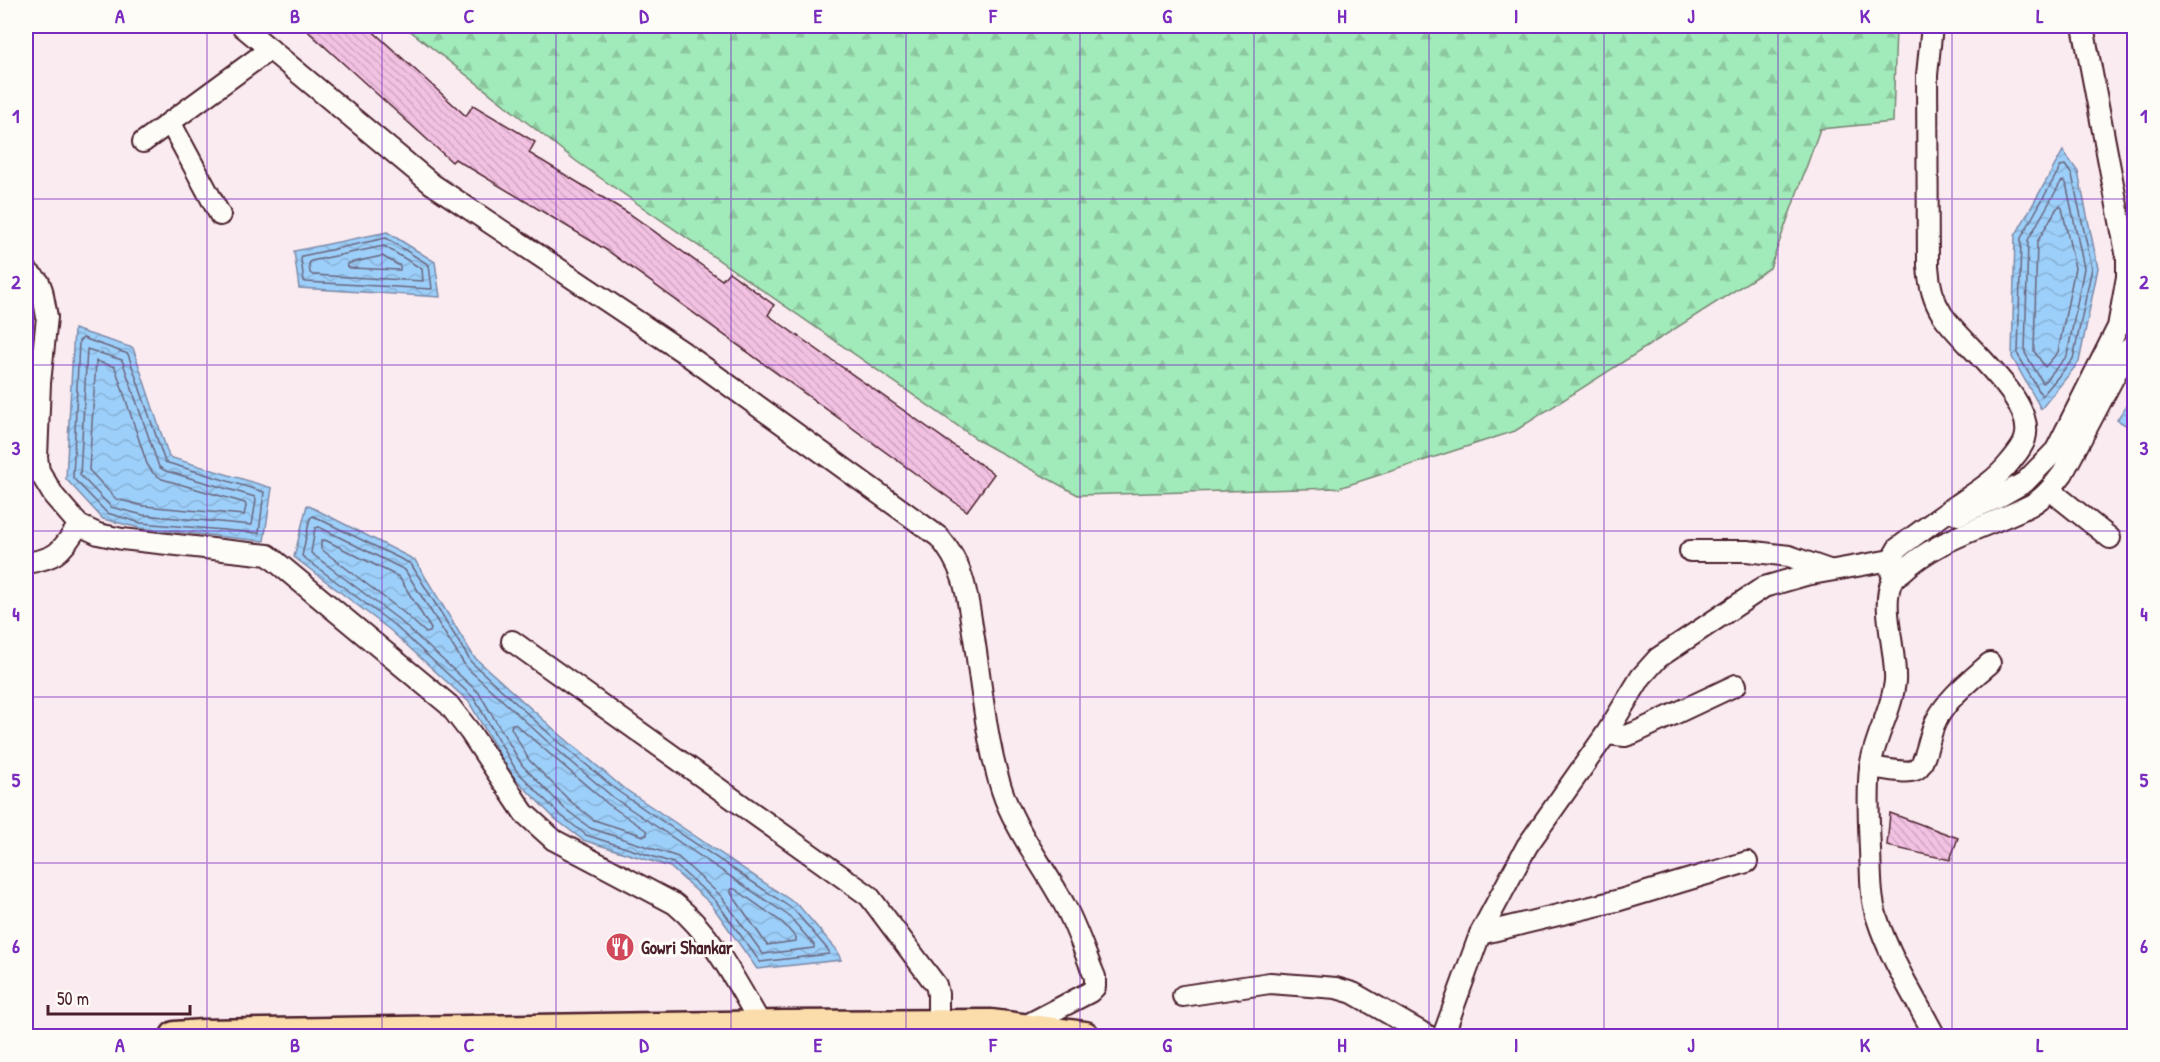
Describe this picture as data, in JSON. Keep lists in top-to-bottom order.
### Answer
{
  "places": {
    "restaurant": ["Gowri Shankar"]
  },
  "scale_bar": "50 m",
  "grid": {
    "columns": [
      "A",
      "B",
      "C",
      "D",
      "E",
      "F",
      "G",
      "H",
      "I",
      "J",
      "K",
      "L"
    ],
    "rows": [
      "1",
      "2",
      "3",
      "4",
      "5",
      "6"
    ]
  }
}
